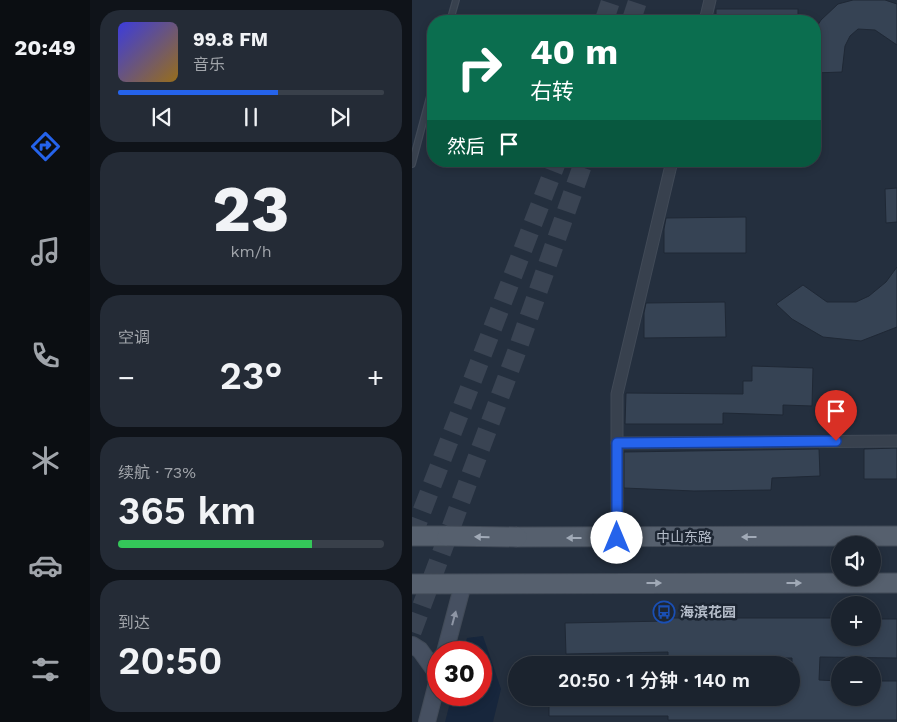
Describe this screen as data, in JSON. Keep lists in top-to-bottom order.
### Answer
{
  "streets": {
    "main road": ["中山东路"]
  },
  "places": {
    "bus stop": ["海滨花园"]
  },
  "page": {
    "tabs": "20:49",
    "turn": ["40 m", "右转"],
    "song": ["99.8 FM", "音乐"],
    "then": "然后",
    "tile": [
      ["23", "km/h"],
      "空调",
      ["续航 · 73%", "365 km"],
      ["到达", "20:50"]
    ],
    "heat": ["−", "23°", "+"],
    "map_buttons": ["+", "−"],
    "limit": "30",
    "trip": "20:50 · 1 分钟 · 140 m"
  }
}
